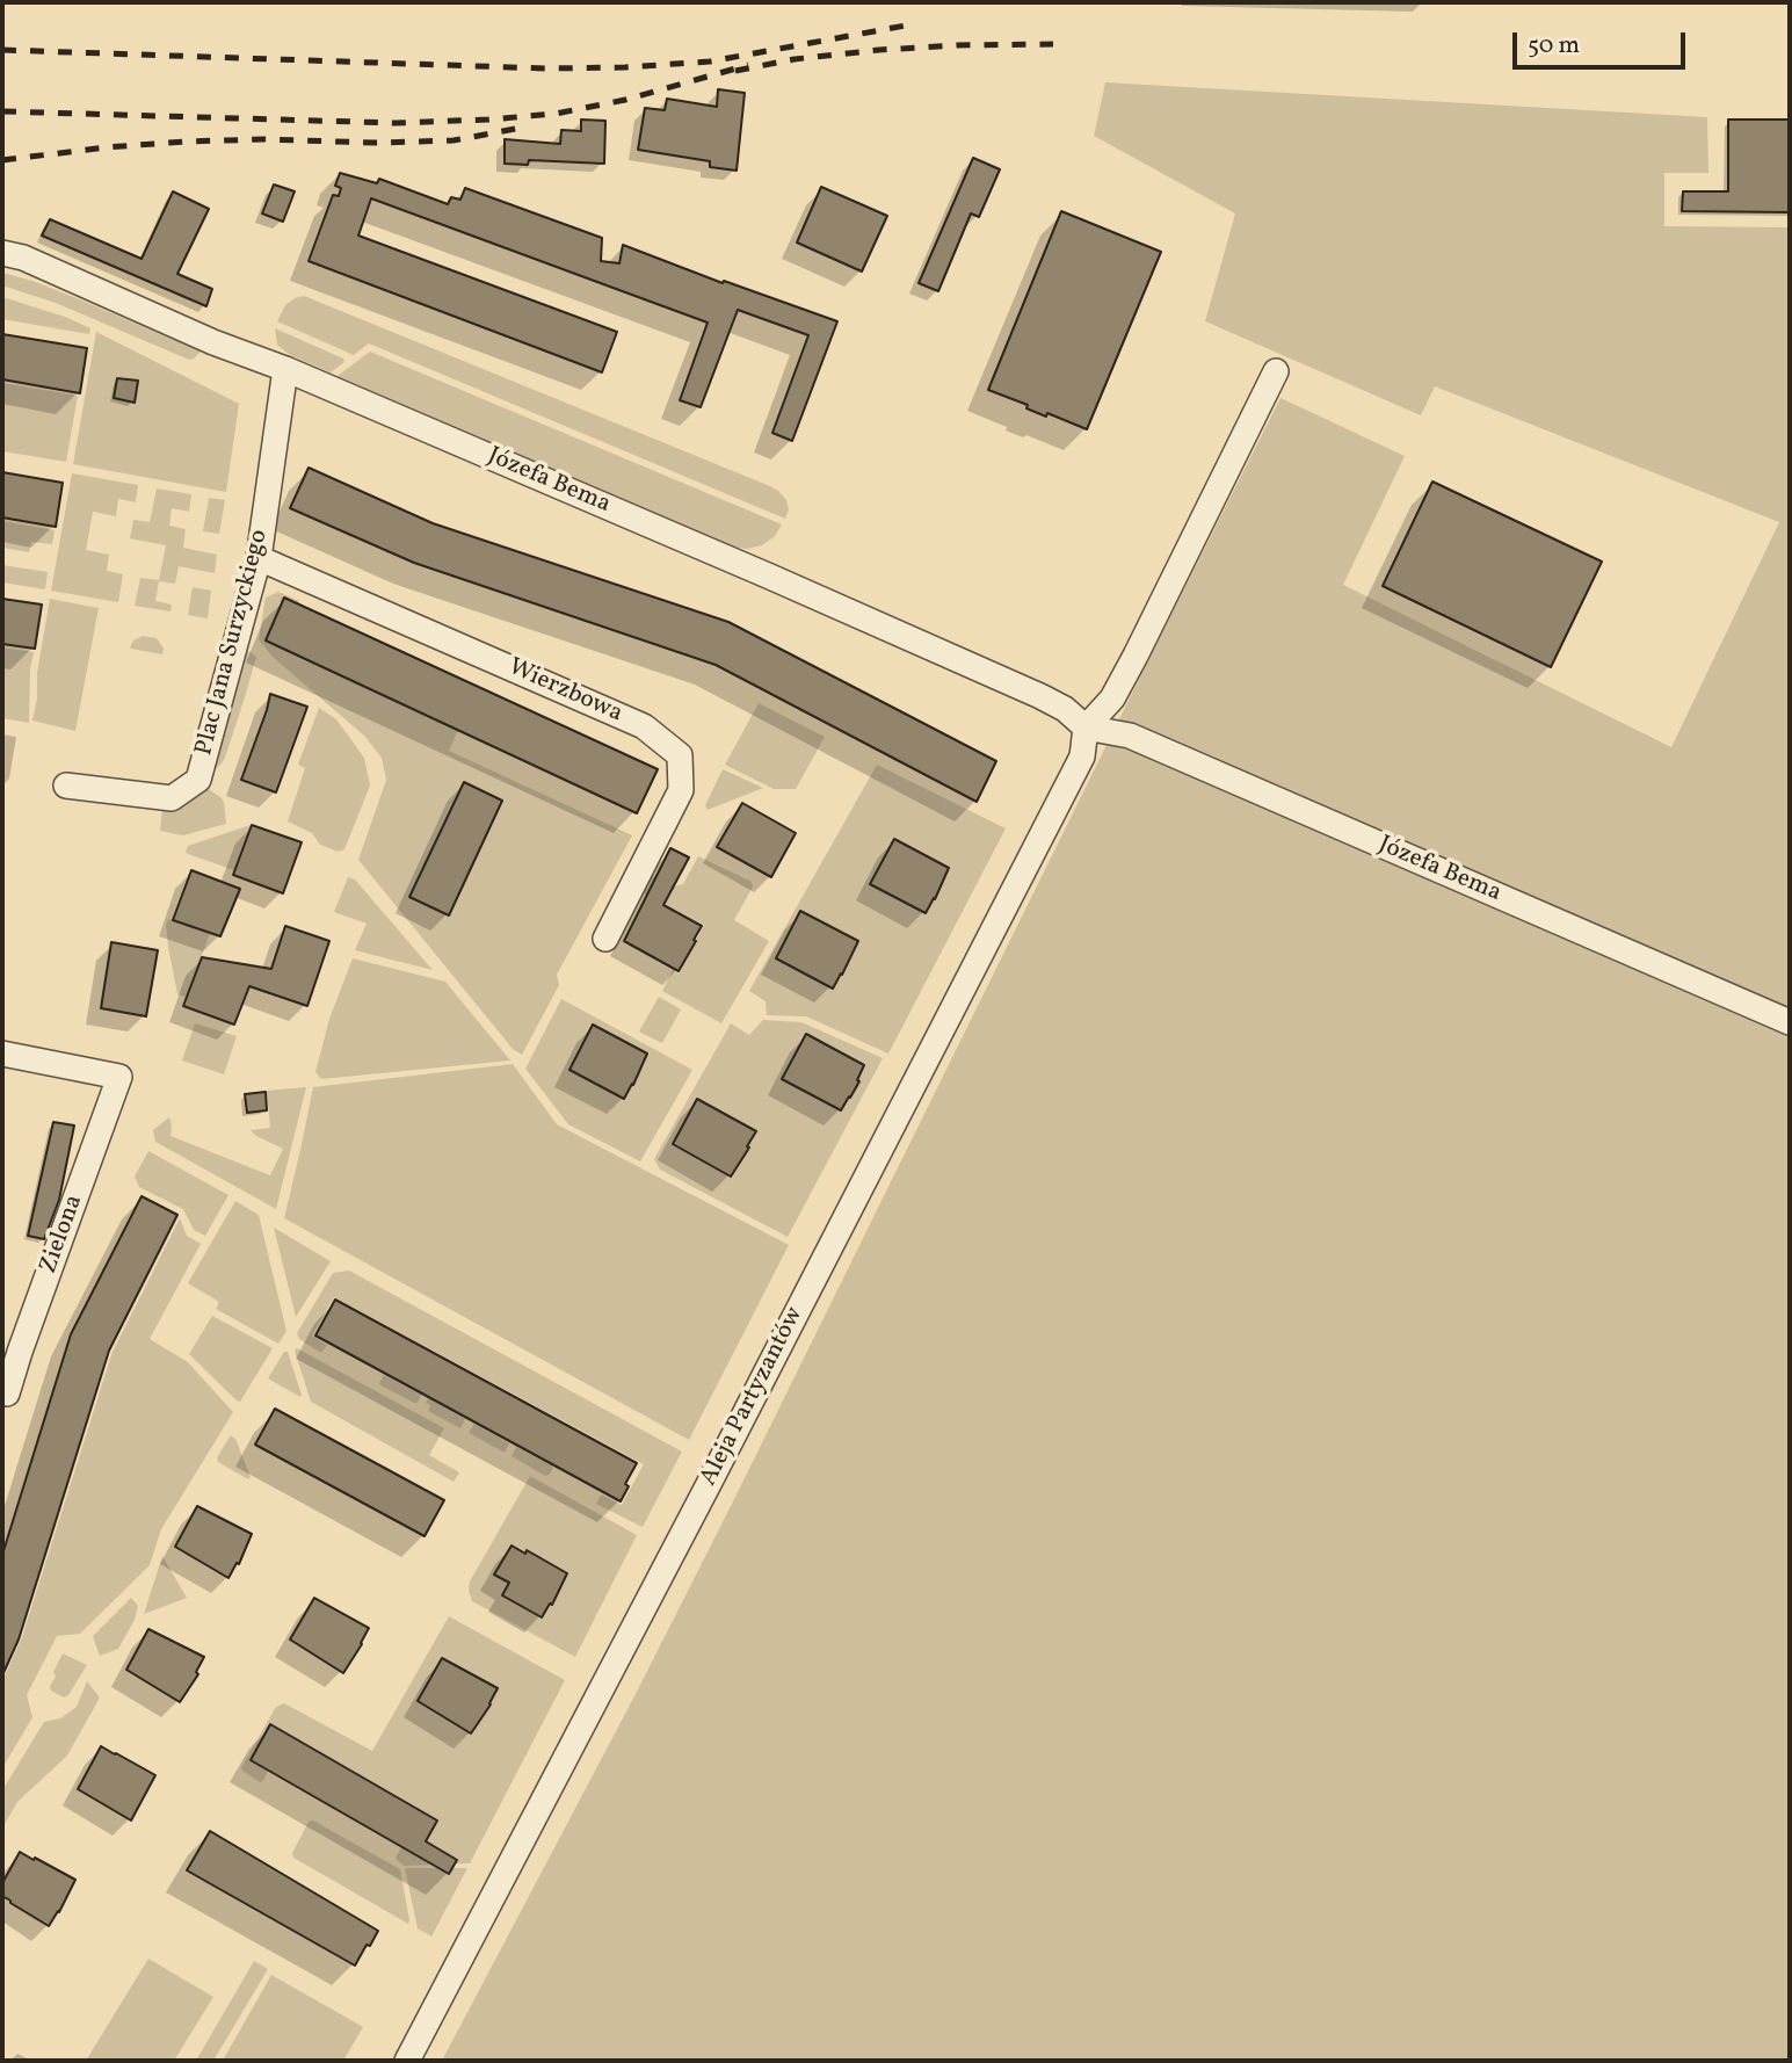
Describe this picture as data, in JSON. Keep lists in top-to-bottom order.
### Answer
{
  "streets": {
    "street": [
      "Józefa Bema",
      "Plac Jana Surzyckiego",
      "Wierzbowa",
      "Zielona",
      "Aleja Partyzantów"
    ]
  },
  "crossings": [
    ["Józefa Bema", "Plac Jana Surzyckiego"],
    ["Józefa Bema", "Aleja Partyzantów"],
    ["Plac Jana Surzyckiego", "Wierzbowa"]
  ],
  "scale_bar": "50 m"
}
